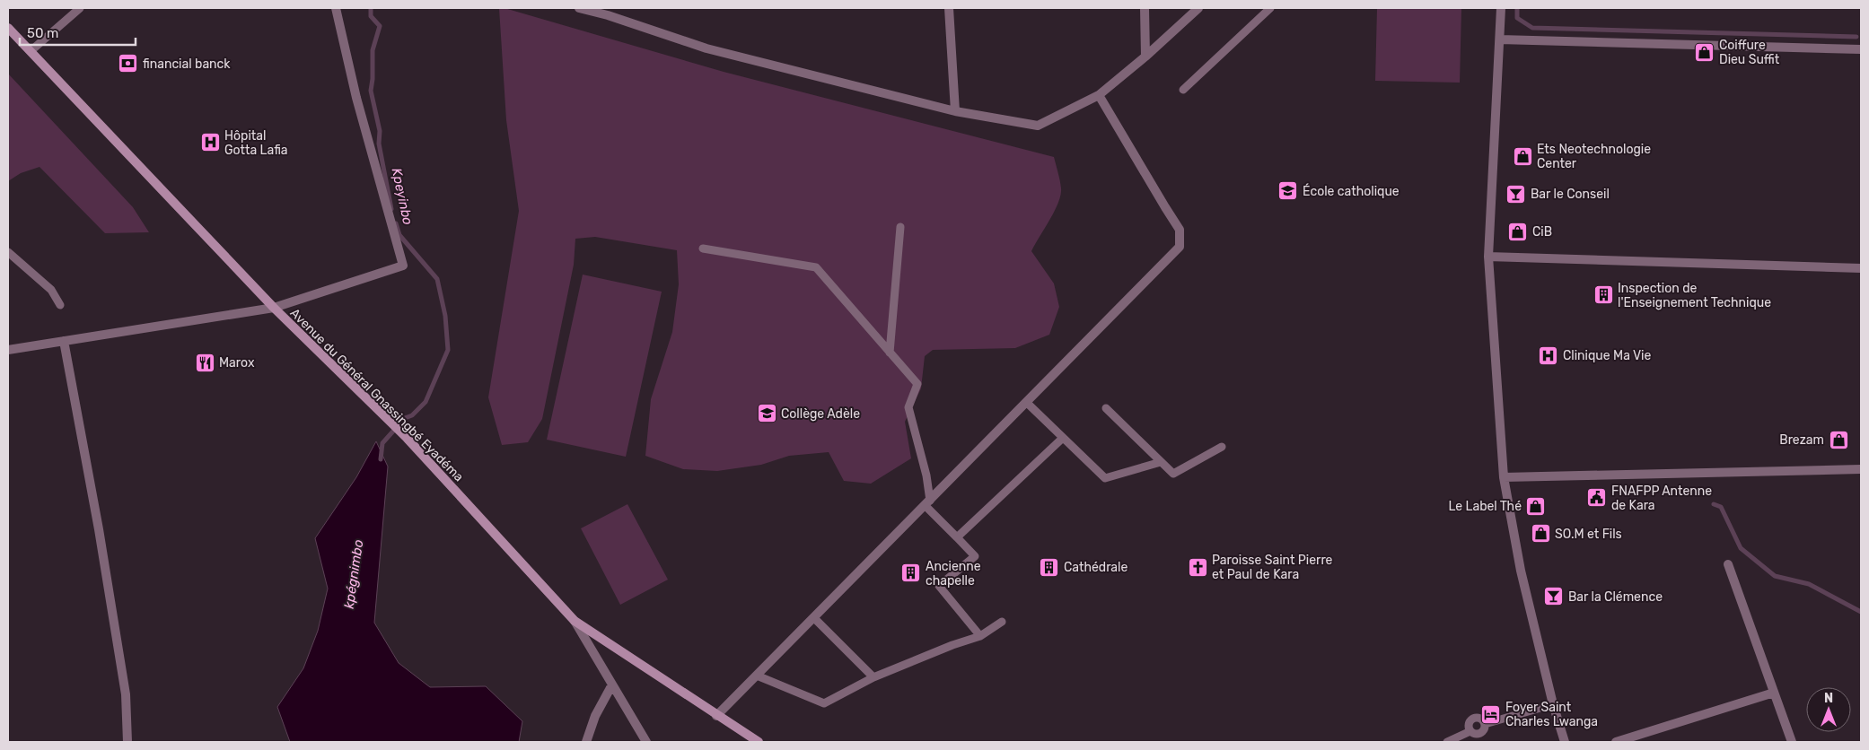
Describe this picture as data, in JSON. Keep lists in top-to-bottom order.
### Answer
{
  "streets": {
    "main road": ["Avenue du Général Gnassingbé Eyadéma"]
  },
  "water": ["Kpeyinbo", "kpégnimbo"],
  "places": {
    "shop": [
      "Coiffure Dieu Suffit",
      "Ets Neotechnologie Center",
      "CiB",
      "Brezam",
      "Le Label Thé",
      "SO.M et Fils"
    ],
    "bank": ["financial banck"],
    "hospital": ["Hôpital Gotta Lafia", "Clinique Ma Vie"],
    "school or university": ["École catholique", "Collège Adèle"],
    "bar": ["Bar le Conseil", "Bar la Clémence"],
    "building": ["Inspection de l'Enseignement Technique", "Cathédrale", "Ancienne chapelle"],
    "restaurant": ["Marox"],
    "public building": ["FNAFPP Antenne de Kara"],
    "church": ["Paroisse Saint Pierre et Paul de Kara"],
    "hotel": ["Foyer Saint Charles Lwanga"]
  },
  "scale_bar": "50 m",
  "north": "top"
}
